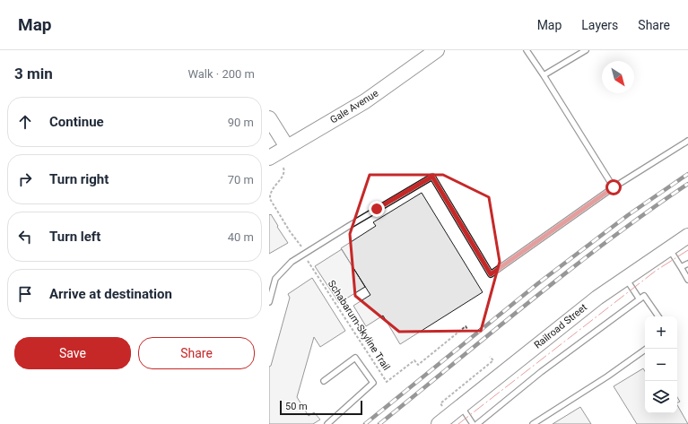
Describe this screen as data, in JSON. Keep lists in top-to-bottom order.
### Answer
{
  "streets": {
    "street": ["Gale Avenue", "Railroad Street"],
    "path": ["Schabarum-Skyline Trail"]
  },
  "scale_bar": "50 m",
  "north": "bottom right",
  "page": {
    "header": "Map",
    "nav": ["Map", "Layers", "Share"],
    "heading": ["3 min", "Walk · 200 m"],
    "list": [
      ["Continue", "90 m"],
      ["Turn right", "70 m"],
      ["Turn left", "40 m"],
      "Arrive at destination"
    ],
    "map_buttons": ["+", "−"],
    "buttons": ["Save", "Share"],
    "scale": "50 m"
  }
}
